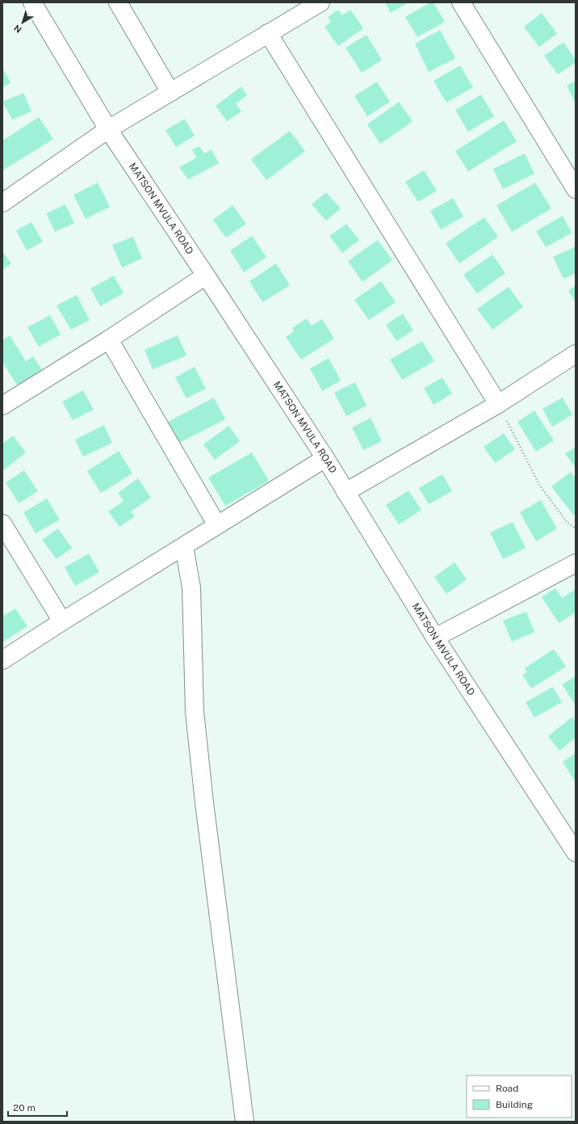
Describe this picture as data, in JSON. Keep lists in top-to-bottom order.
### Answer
{
  "streets": {
    "street": ["MATSON MVULA ROAD"]
  },
  "legend": ["Road", "Building"],
  "scale_bar": "20 m",
  "north": "bottom left"
}
